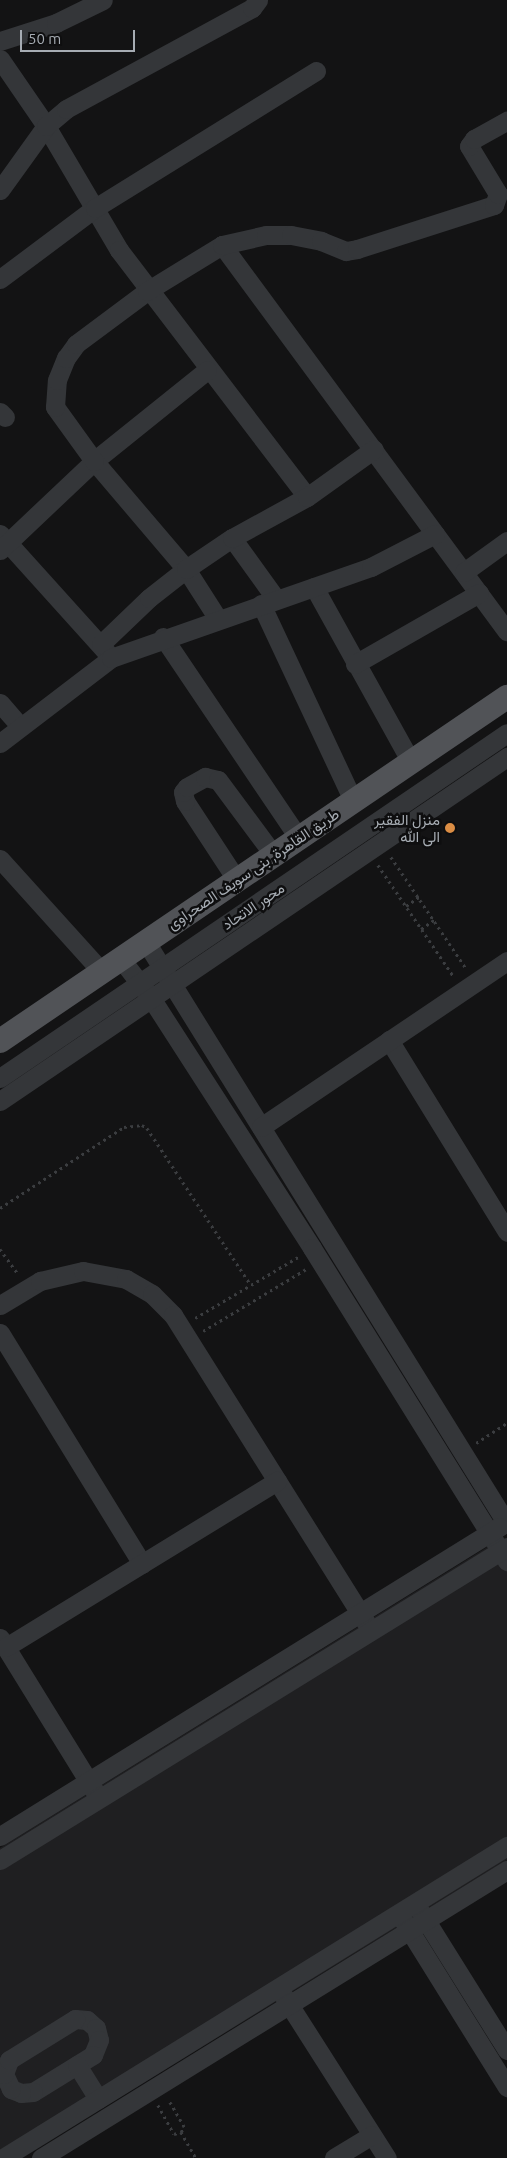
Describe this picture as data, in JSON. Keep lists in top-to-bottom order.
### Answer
{
  "streets": {
    "main road": ["طريق القاهرة, بنى سويف الصحراوى"],
    "street": ["محور الاتحاد"]
  },
  "places": ["منزل الفقير الى الله"],
  "scale_bar": "50 m"
}
